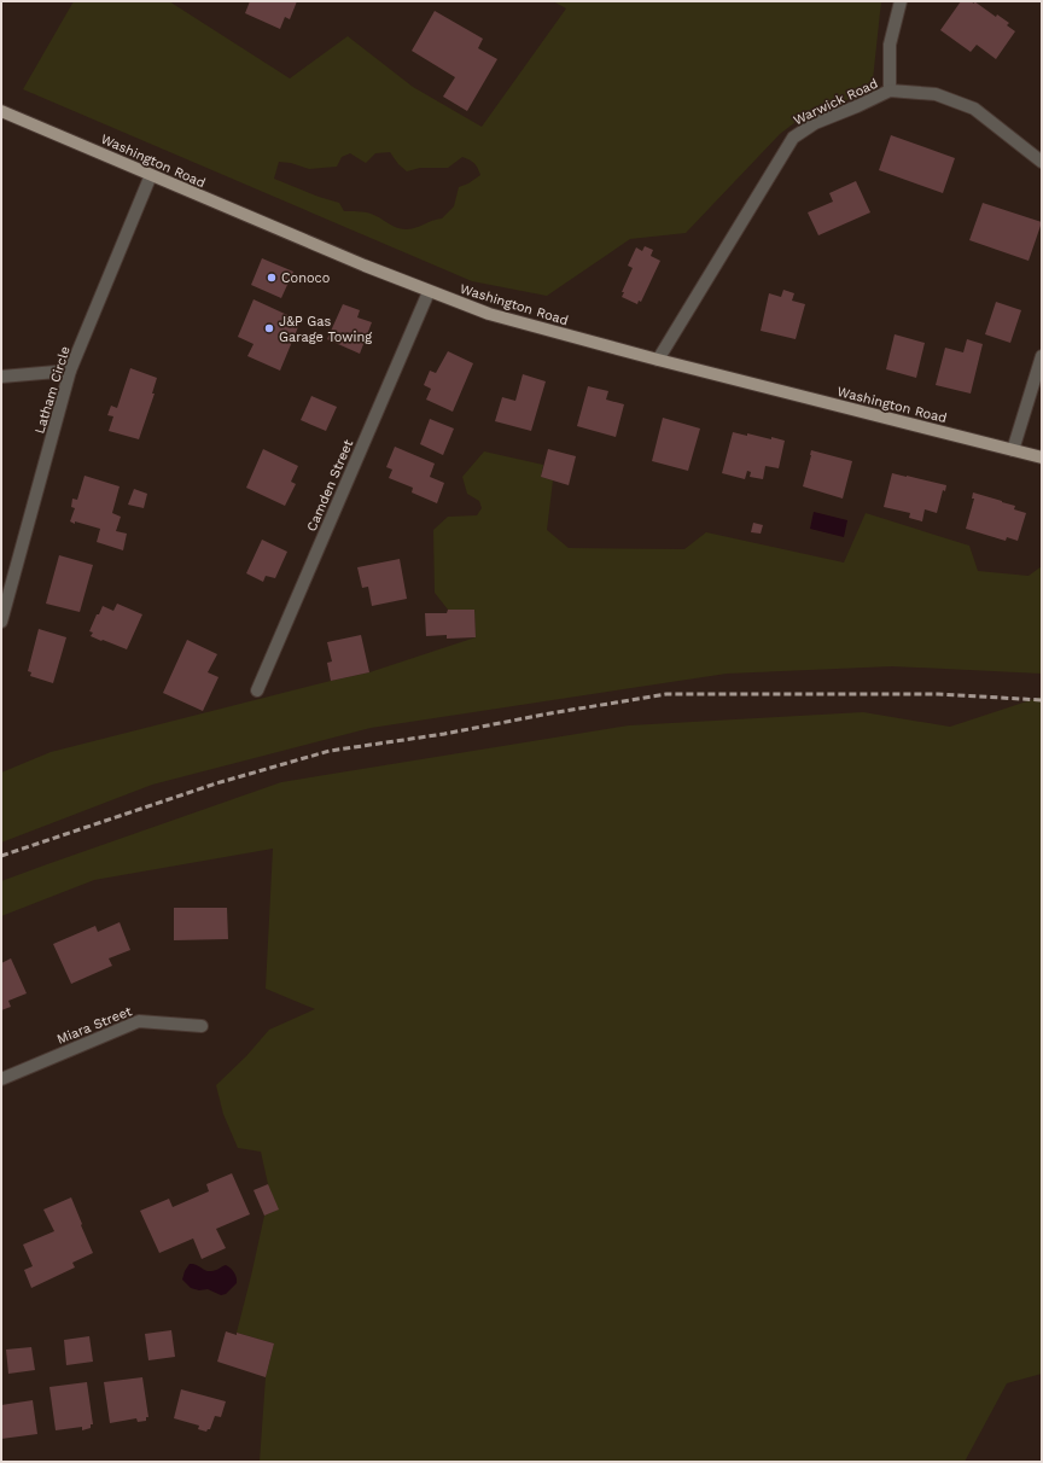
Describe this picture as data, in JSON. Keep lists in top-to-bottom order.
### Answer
{
  "streets": {
    "main road": ["Washington Road"],
    "street": [
      "Warwick Road",
      "Latham Circle",
      "Camden Street",
      "Miara Street"
    ]
  },
  "crossings": [
    ["Warwick Road", "Washington Road"],
    ["Washington Road", "Latham Circle"],
    ["Washington Road", "Camden Street"]
  ],
  "places": ["Conoco", "J&P Gas Garage Towing"]
}
